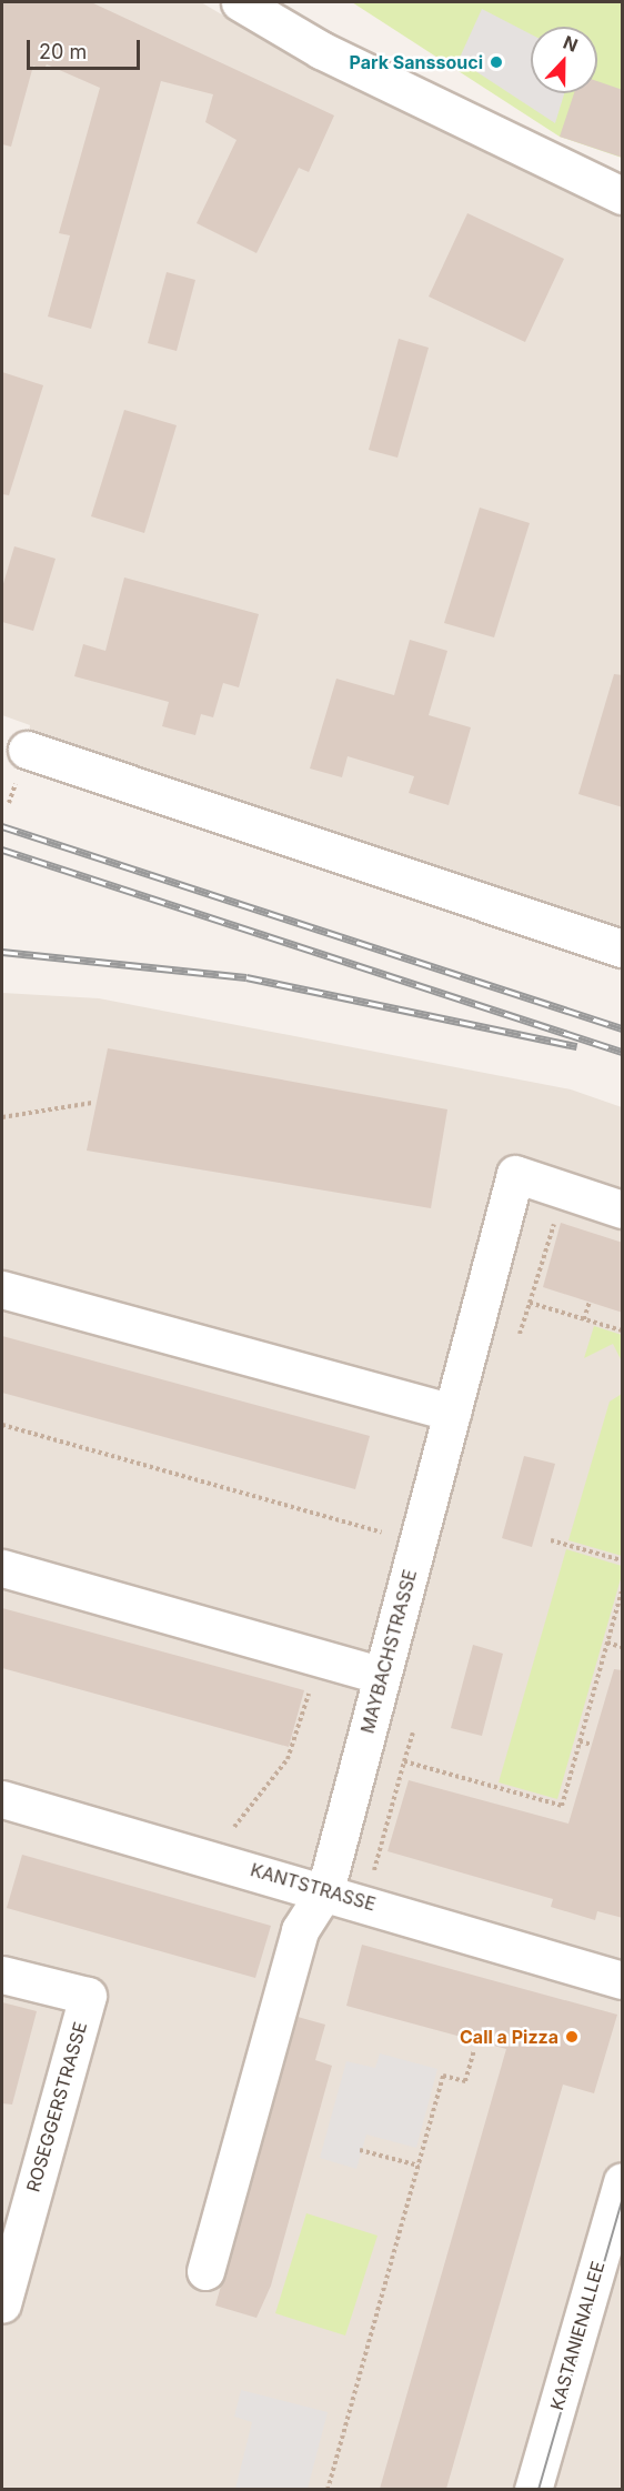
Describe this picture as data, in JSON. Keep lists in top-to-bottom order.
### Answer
{
  "streets": {
    "street": [
      "MAYBACHSTRASSE",
      "KANTSTRASSE",
      "ROSEGGERSTRASSE",
      "KASTANIENALLEE"
    ]
  },
  "crossings": [
    ["MAYBACHSTRASSE", "KANTSTRASSE"]
  ],
  "places": ["Park Sanssouci", "Call a Pizza"],
  "scale_bar": "20 m",
  "north": "top"
}
